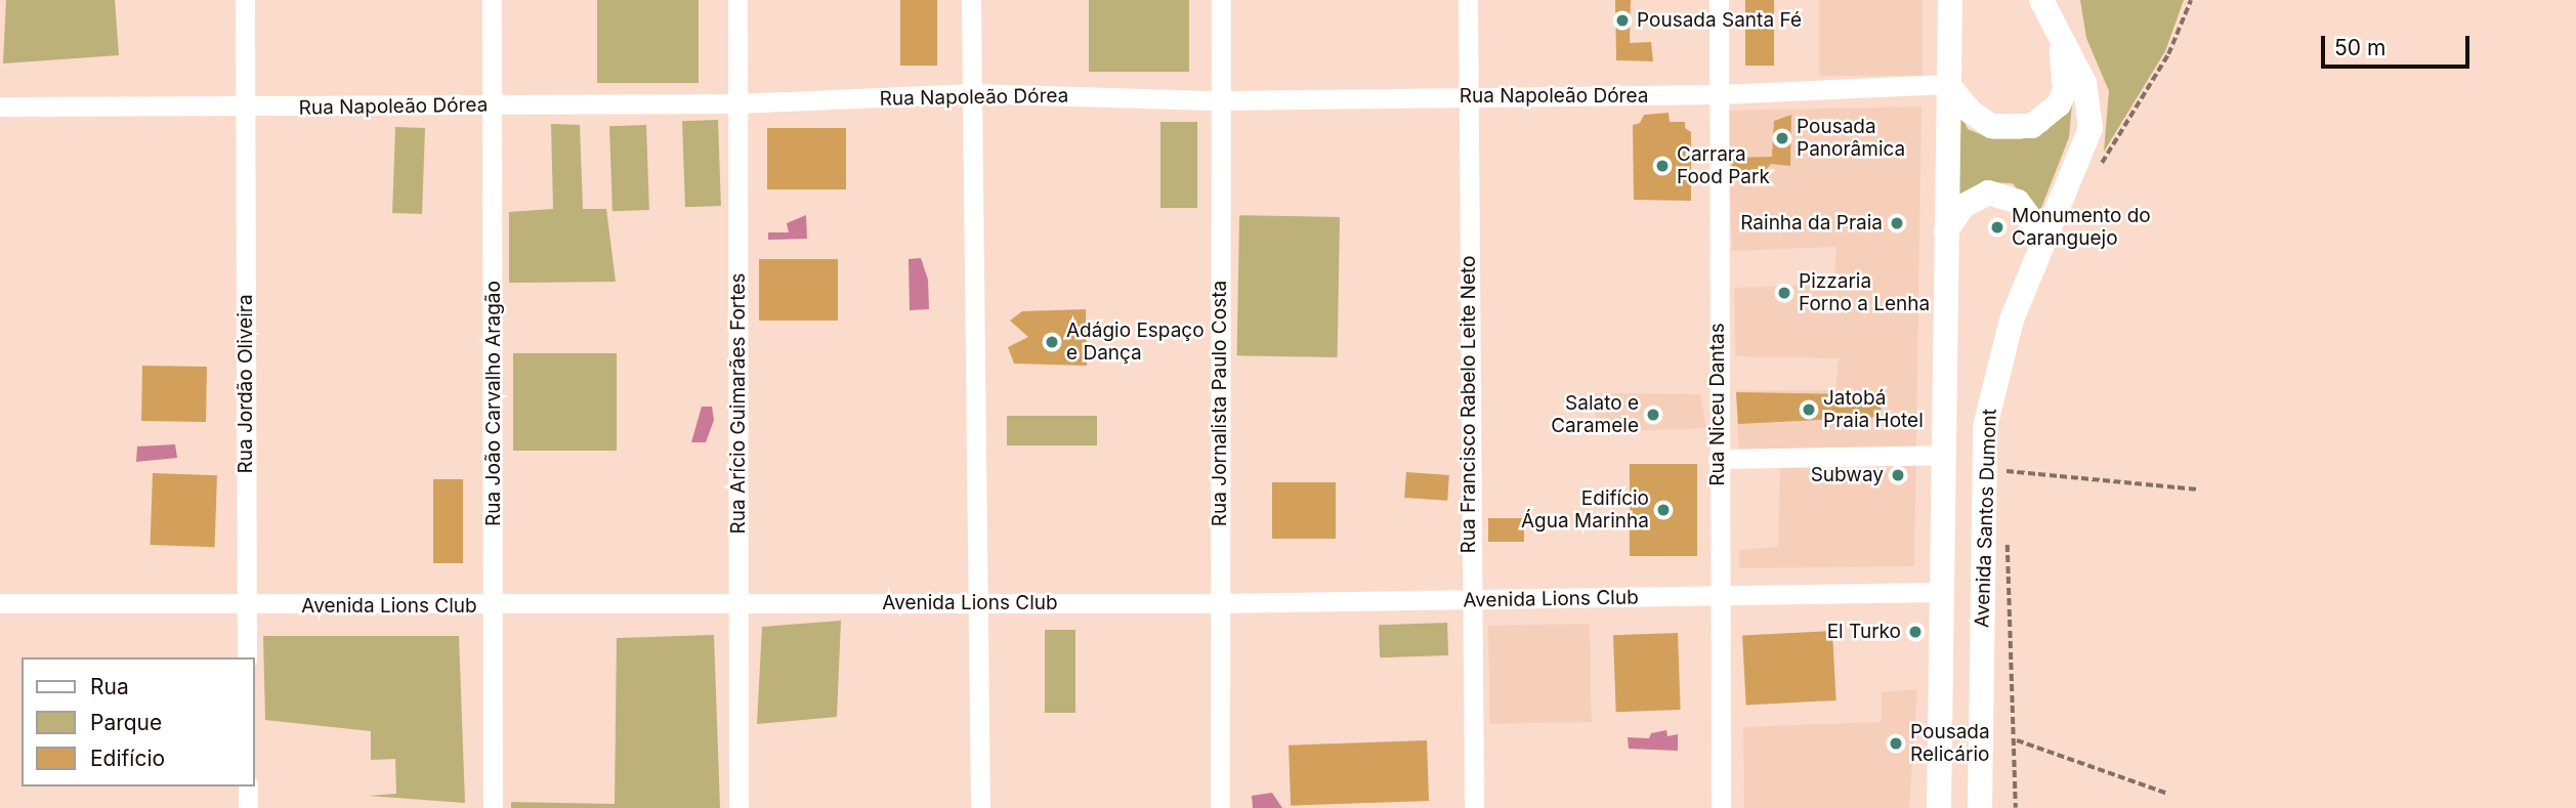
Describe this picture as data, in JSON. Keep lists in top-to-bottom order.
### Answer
{
  "streets": {
    "main road": ["Avenida Santos Dumont"],
    "street": [
      "Rua Napoleão Dórea",
      "Rua Jordão Oliveira",
      "Rua João Carvalho Aragão",
      "Rua Arício Guimarães Fortes",
      "Rua Jornalista Paulo Costa",
      "Rua Francisco Rabelo Leite Neto",
      "Rua Niceu Dantas",
      "Avenida Lions Club"
    ]
  },
  "crossings": [
    ["Rua Napoleão Dórea", "Rua Jordão Oliveira"],
    ["Rua Napoleão Dórea", "Rua João Carvalho Aragão"],
    ["Rua Napoleão Dórea", "Rua Arício Guimarães Fortes"],
    ["Rua Napoleão Dórea", "Rua Jornalista Paulo Costa"],
    ["Rua Napoleão Dórea", "Rua Francisco Rabelo Leite Neto"],
    ["Rua Napoleão Dórea", "Rua Niceu Dantas"],
    ["Rua Jordão Oliveira", "Avenida Lions Club"],
    ["Rua João Carvalho Aragão", "Avenida Lions Club"],
    ["Rua Arício Guimarães Fortes", "Avenida Lions Club"],
    ["Rua Jornalista Paulo Costa", "Avenida Lions Club"],
    ["Rua Francisco Rabelo Leite Neto", "Avenida Lions Club"],
    ["Rua Niceu Dantas", "Avenida Lions Club"]
  ],
  "places": [
    "Pousada Santa Fé",
    "Pousada Panorâmica",
    "Carrara Food Park",
    "Rainha da Praia",
    "Monumento do Caranguejo",
    "Pizzaria Forno a Lenha",
    "Adágio Espaço e Dança",
    "Jatobá Praia Hotel",
    "Salato e Caramele",
    "Subway",
    "Edifício Água Marinha",
    "El Turko",
    "Pousada Relicário"
  ],
  "legend": ["Rua", "Parque", "Edifício"],
  "scale_bar": "50 m"
}
